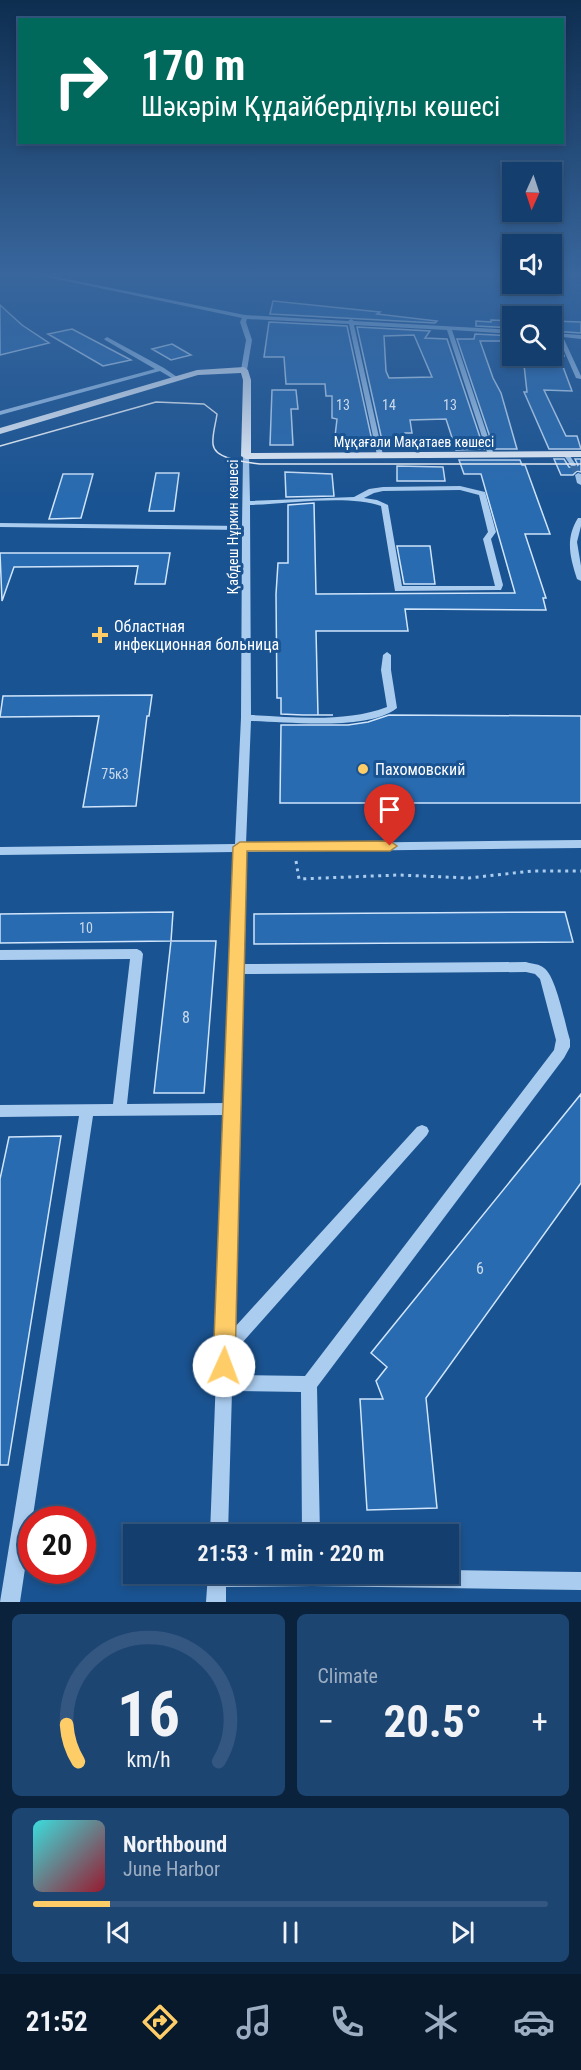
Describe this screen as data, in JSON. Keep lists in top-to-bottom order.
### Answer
{
  "streets": {
    "main road": ["Мұқағали Мақатаев көшесі", "Қабдеш Нұркин көшесі"]
  },
  "crossings": [
    ["Мұқағали Мақатаев көшесі", "Қабдеш Нұркин көшесі"]
  ],
  "places": {
    "health": ["Областная инфекционная больница"],
    "other": ["Пахомовский"]
  },
  "house_numbers": [
    "13",
    "14",
    "13",
    "75к3",
    "10",
    "8",
    "6"
  ],
  "north": "bottom",
  "page": {
    "turn": ["170 m", "Шәкәрім Құдайбердіұлы көшесі"],
    "limit": "20",
    "trip": "21:53 · 1 min · 220 m",
    "tile": "Climate",
    "heat": ["−", "20.5°", "+"],
    "song": ["Northbound", "June Harbor"],
    "tabs": "21:52",
    "gauge": ["16", "km/h"]
  }
}
